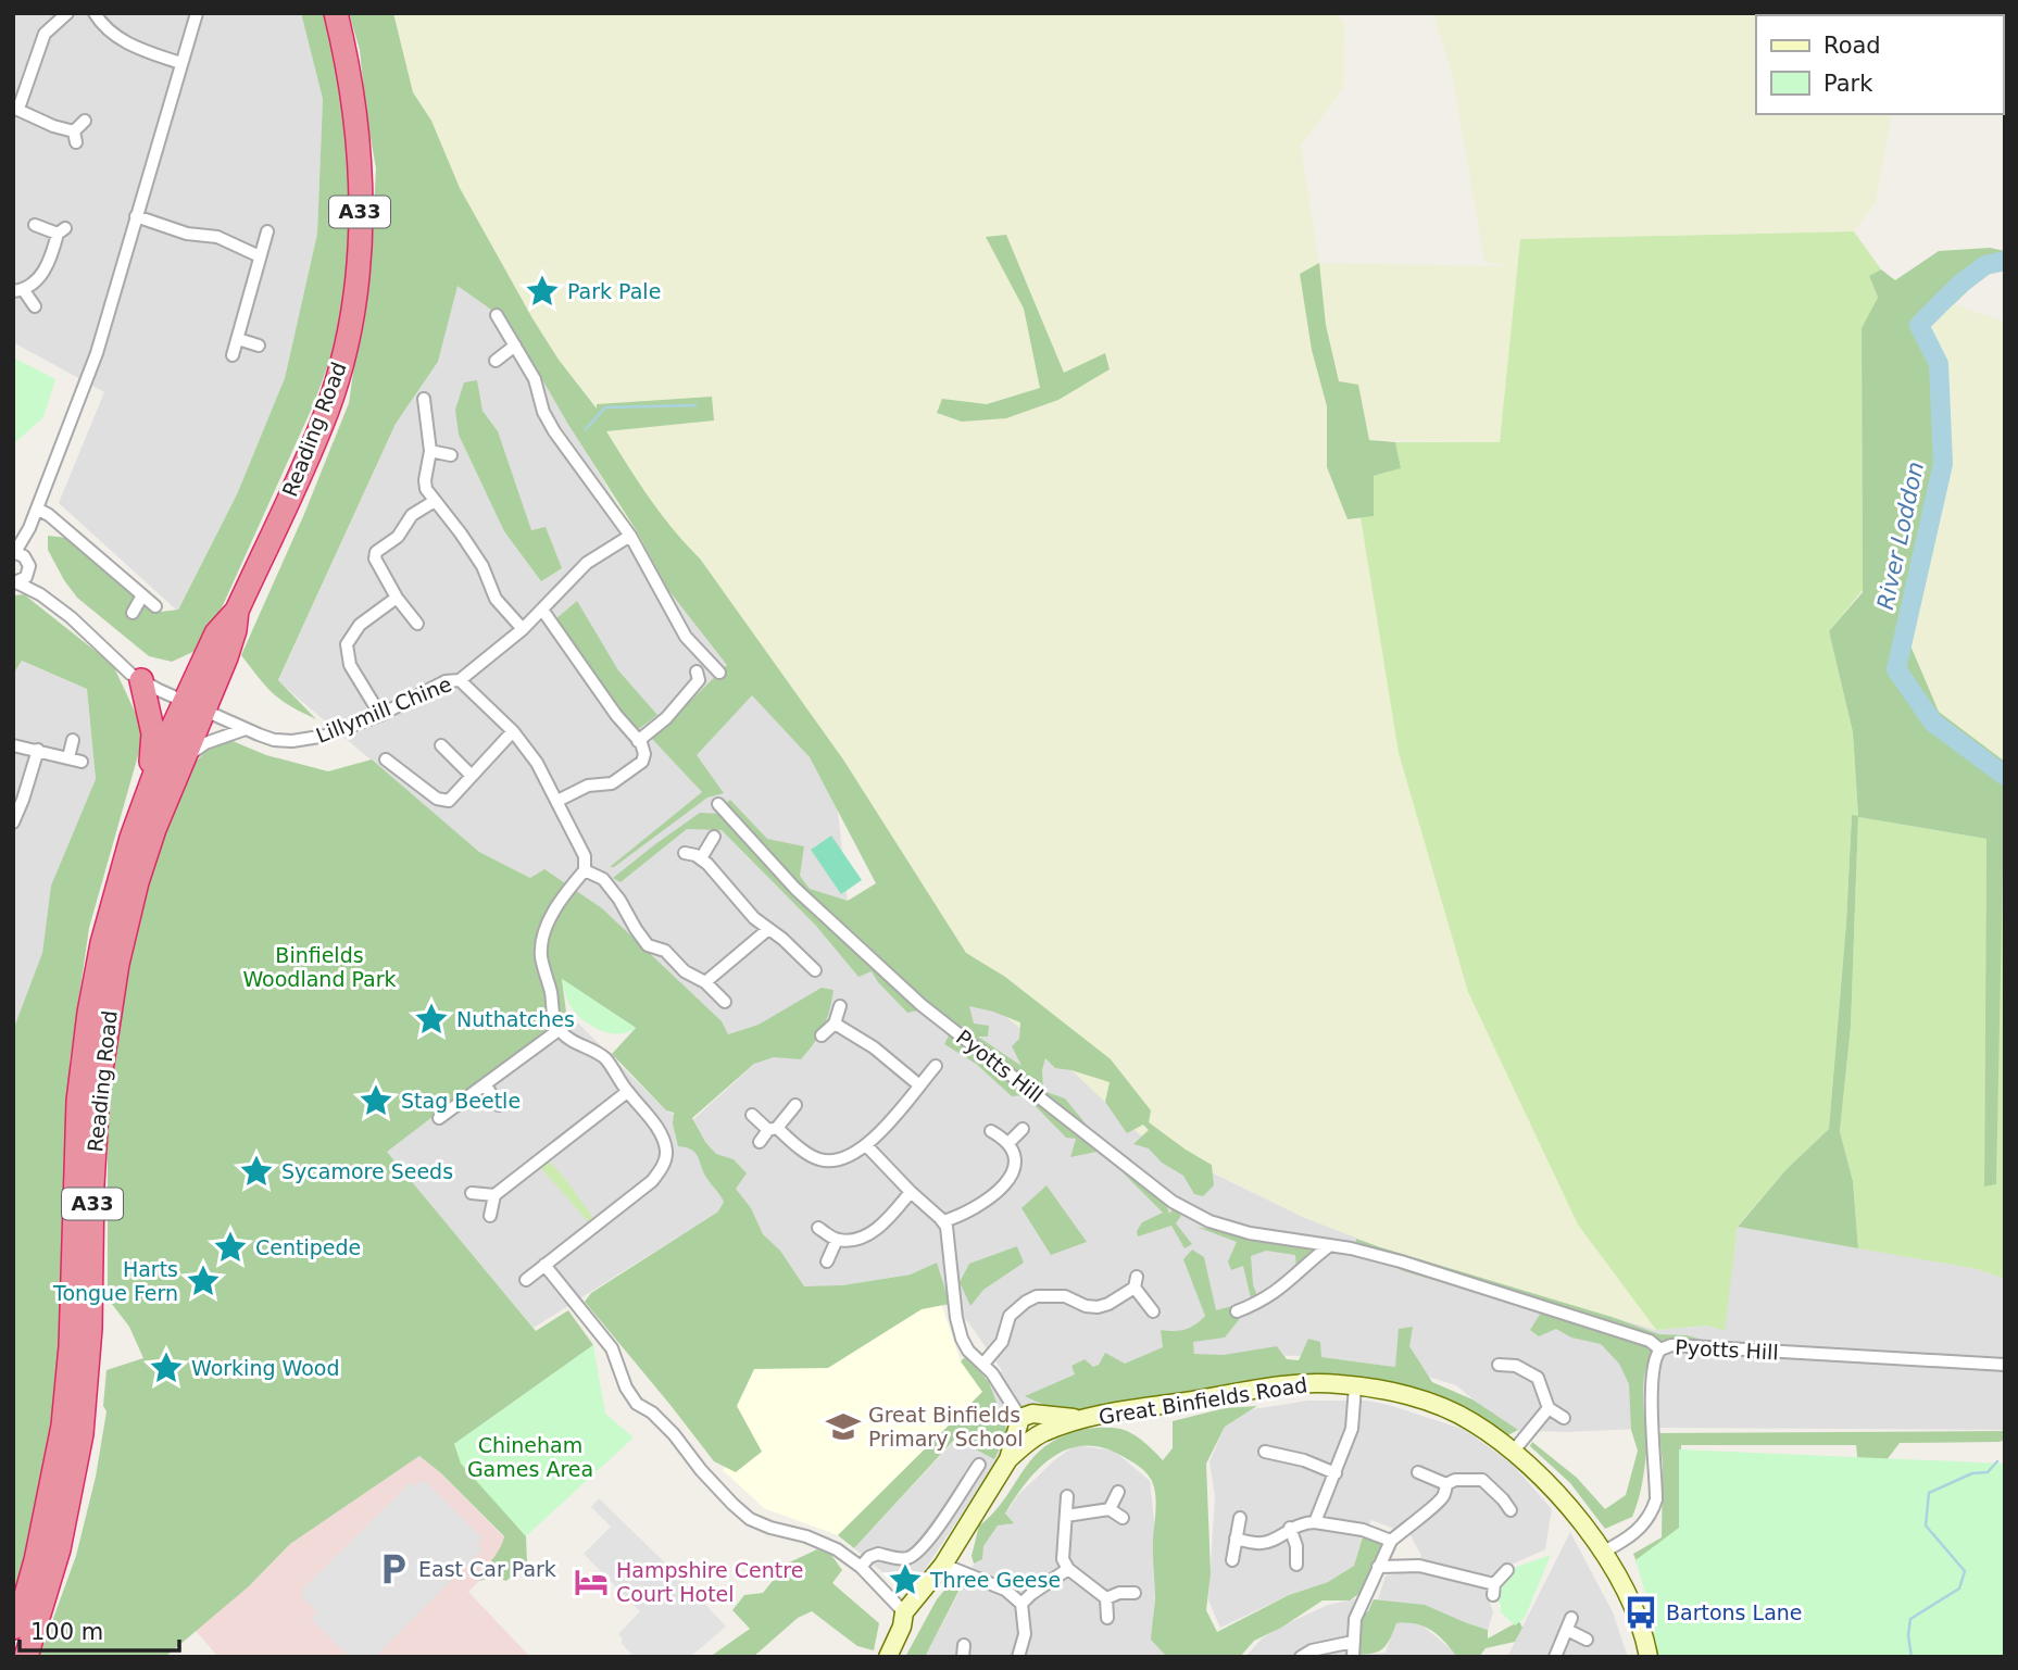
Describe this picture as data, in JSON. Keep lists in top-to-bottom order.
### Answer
{
  "streets": {
    "highway": ["A33", "Reading Road"],
    "street": ["Lillymill Chine", "Pyotts Hill", "Great Binfields Road"]
  },
  "crossings": [
    ["Reading Road", "Lillymill Chine"]
  ],
  "water": ["River Loddon"],
  "parks": ["Binfields Woodland Park", "Chineham Games Area"],
  "places": {
    "place": [
      "Park Pale",
      "Nuthatches",
      "Stag Beetle",
      "Sycamore Seeds",
      "Centipede",
      "Harts Tongue Fern",
      "Working Wood",
      "Three Geese"
    ],
    "school or university": ["Great Binfields Primary School"],
    "parking": ["East Car Park"],
    "hotel": ["Hampshire Centre Court Hotel"],
    "bus stop": ["Bartons Lane"]
  },
  "legend": ["Road", "Park"],
  "scale_bar": "100 m"
}
